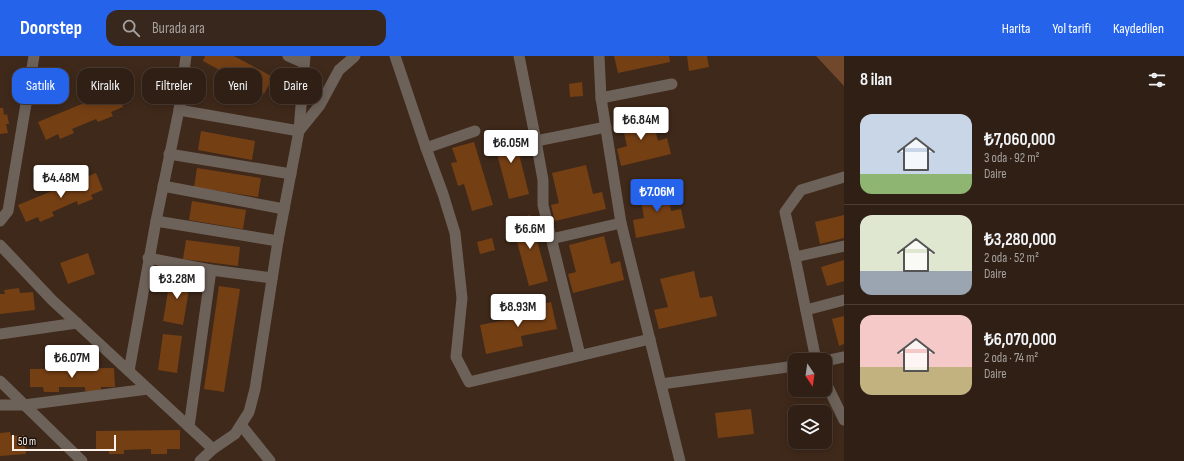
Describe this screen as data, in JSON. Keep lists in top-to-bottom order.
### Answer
{
  "scale_bar": "50 m",
  "north": "bottom",
  "page": {
    "header": "Doorstep",
    "search": "Burada ara",
    "nav": ["Harita", "Yol tarifi", "Kaydedilen"],
    "heading": "8 ilan",
    "chip": [
      "Satılık",
      "Kiralık",
      "Filtreler",
      "Yeni",
      "Daire"
    ],
    "list": [
      {
        "name": "₺7,060,000",
        "note": "3 oda · 92 m² · Daire"
      },
      {
        "name": "₺3,280,000",
        "note": "2 oda · 52 m² · Daire"
      },
      {
        "name": "₺6,070,000",
        "note": "2 oda · 74 m² · Daire"
      }
    ],
    "price": [
      "₺6.84M",
      "₺6.05M",
      "₺4.48M",
      "₺7.06M",
      "₺6.6M",
      "₺3.28M",
      "₺8.93M",
      "₺6.07M"
    ],
    "scale": "50 m"
  }
}
